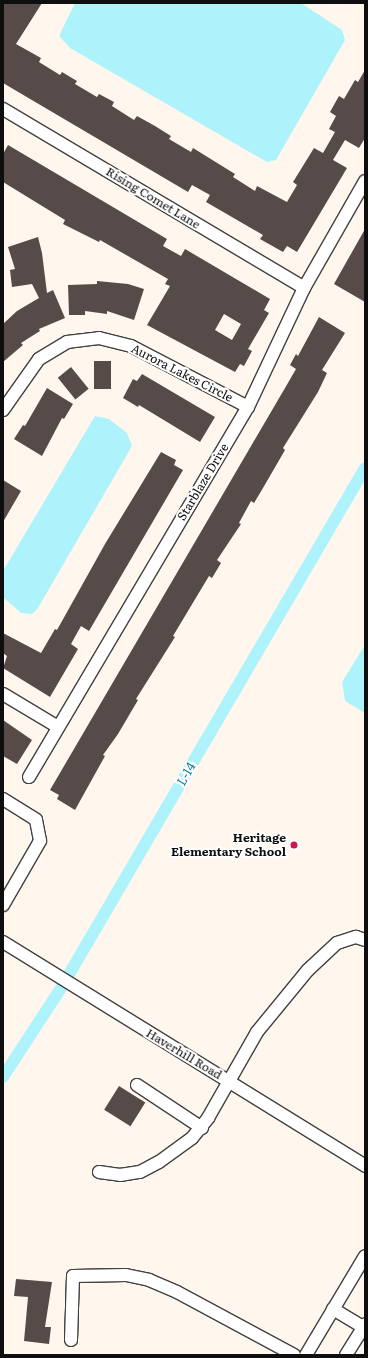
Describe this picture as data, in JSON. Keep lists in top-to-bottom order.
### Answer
{
  "streets": {
    "street": [
      "Rising Comet Lane",
      "Aurora Lakes Circle",
      "Starblaze Drive",
      "Haverhill Road"
    ]
  },
  "crossings": [
    ["Rising Comet Lane", "Starblaze Drive"],
    ["Aurora Lakes Circle", "Starblaze Drive"]
  ],
  "water": ["L-14"],
  "places": ["Heritage Elementary School"]
}
